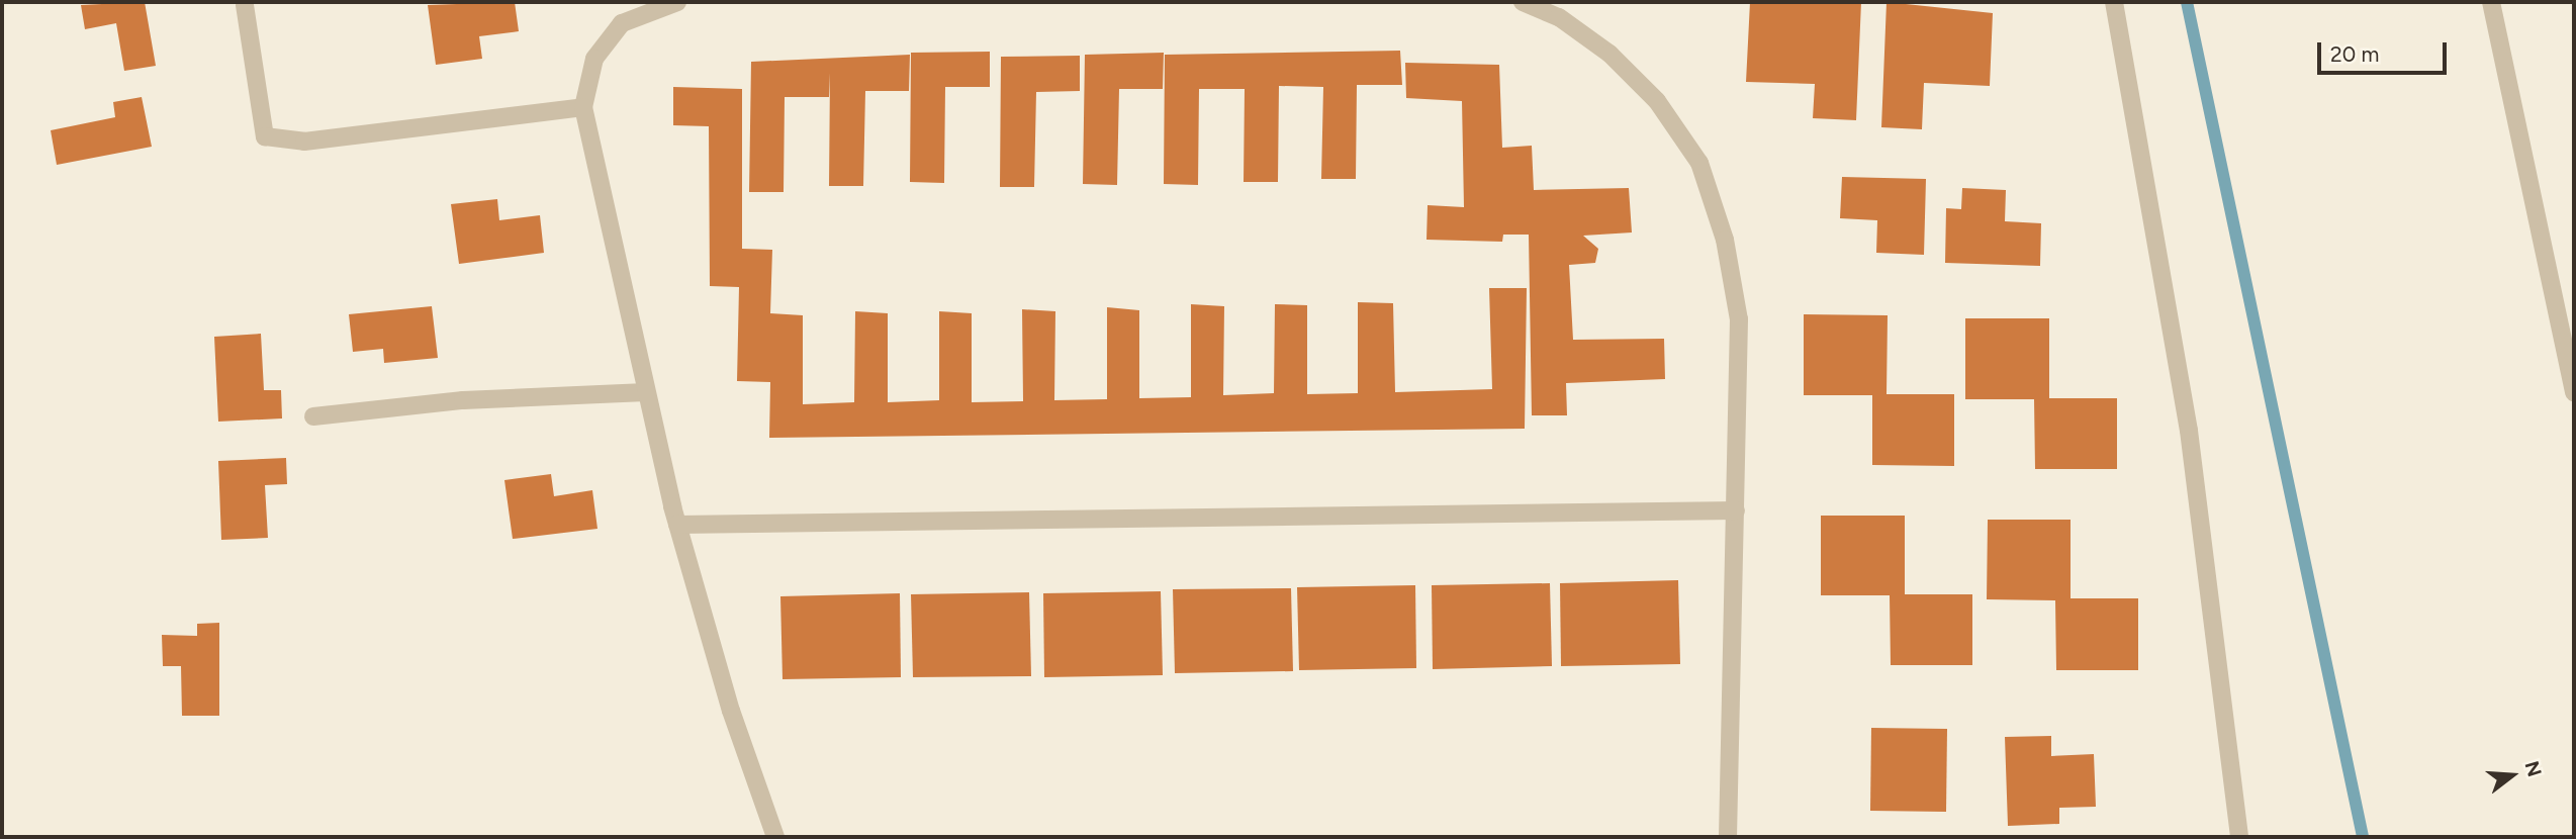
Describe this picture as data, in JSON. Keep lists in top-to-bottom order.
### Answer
{
  "scale_bar": "20 m",
  "north": "right"
}
